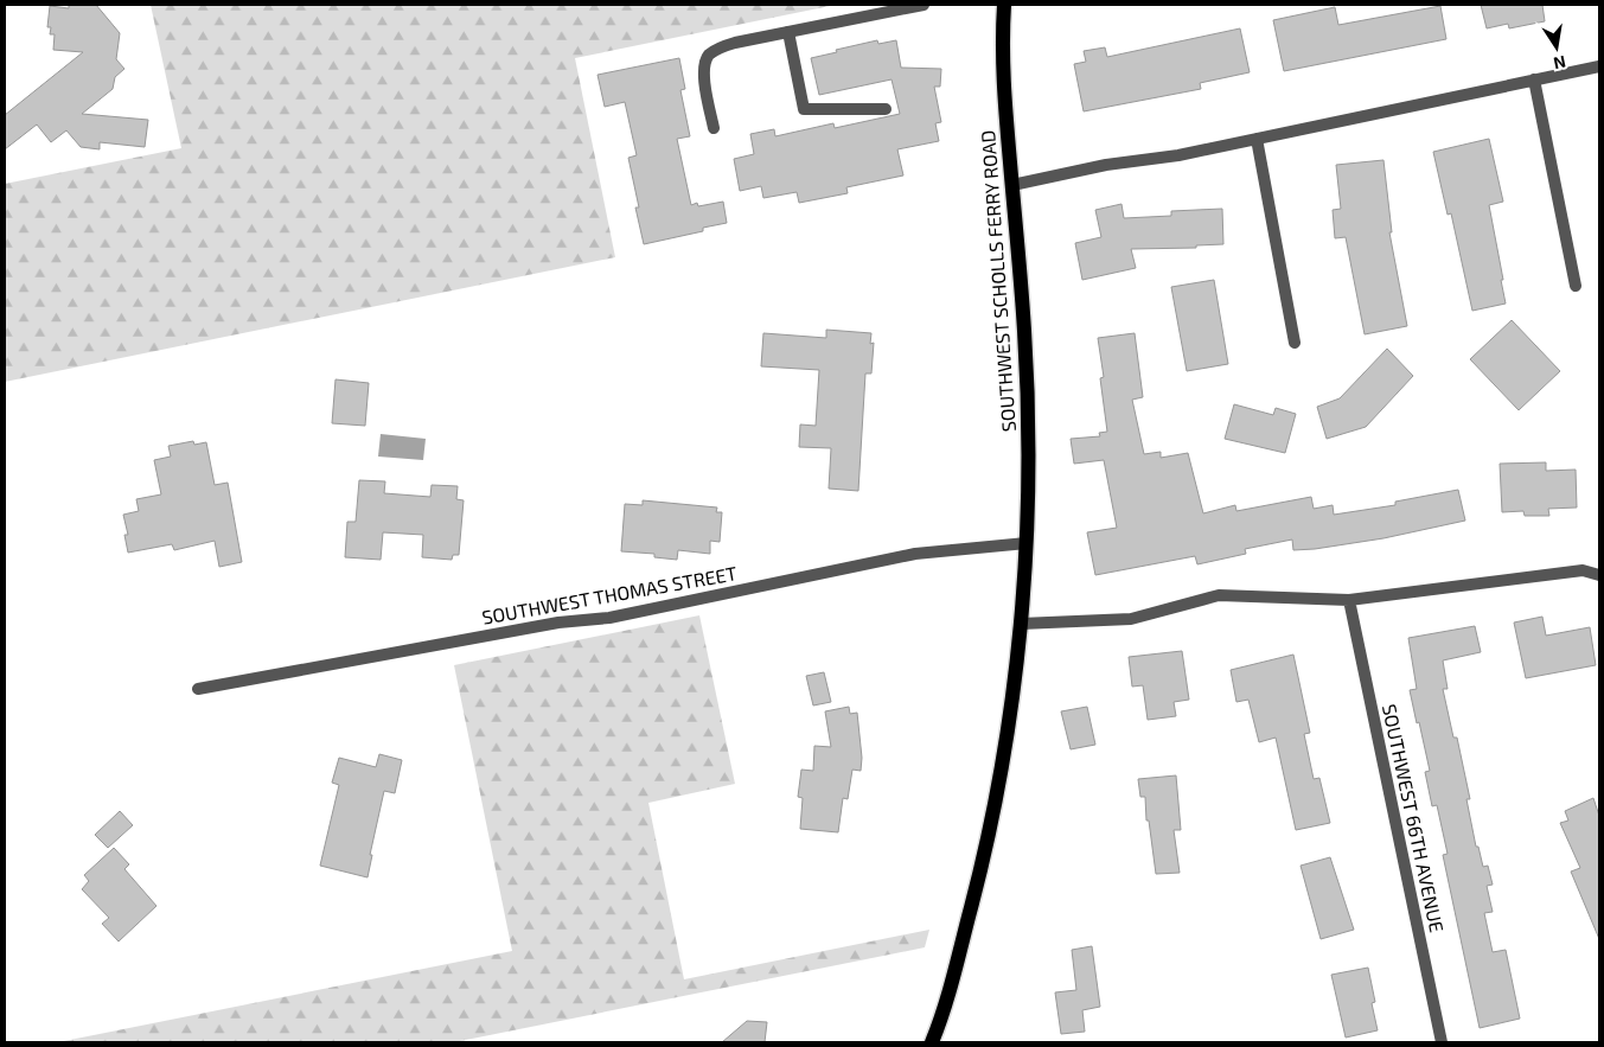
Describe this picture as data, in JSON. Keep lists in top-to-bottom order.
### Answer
{
  "streets": {
    "main road": ["SOUTHWEST SCHOLLS FERRY ROAD"],
    "street": ["SOUTHWEST THOMAS STREET", "SOUTHWEST 66TH AVENUE"]
  },
  "crossings": [
    ["SOUTHWEST SCHOLLS FERRY ROAD", "SOUTHWEST THOMAS STREET"]
  ],
  "north": "bottom"
}
